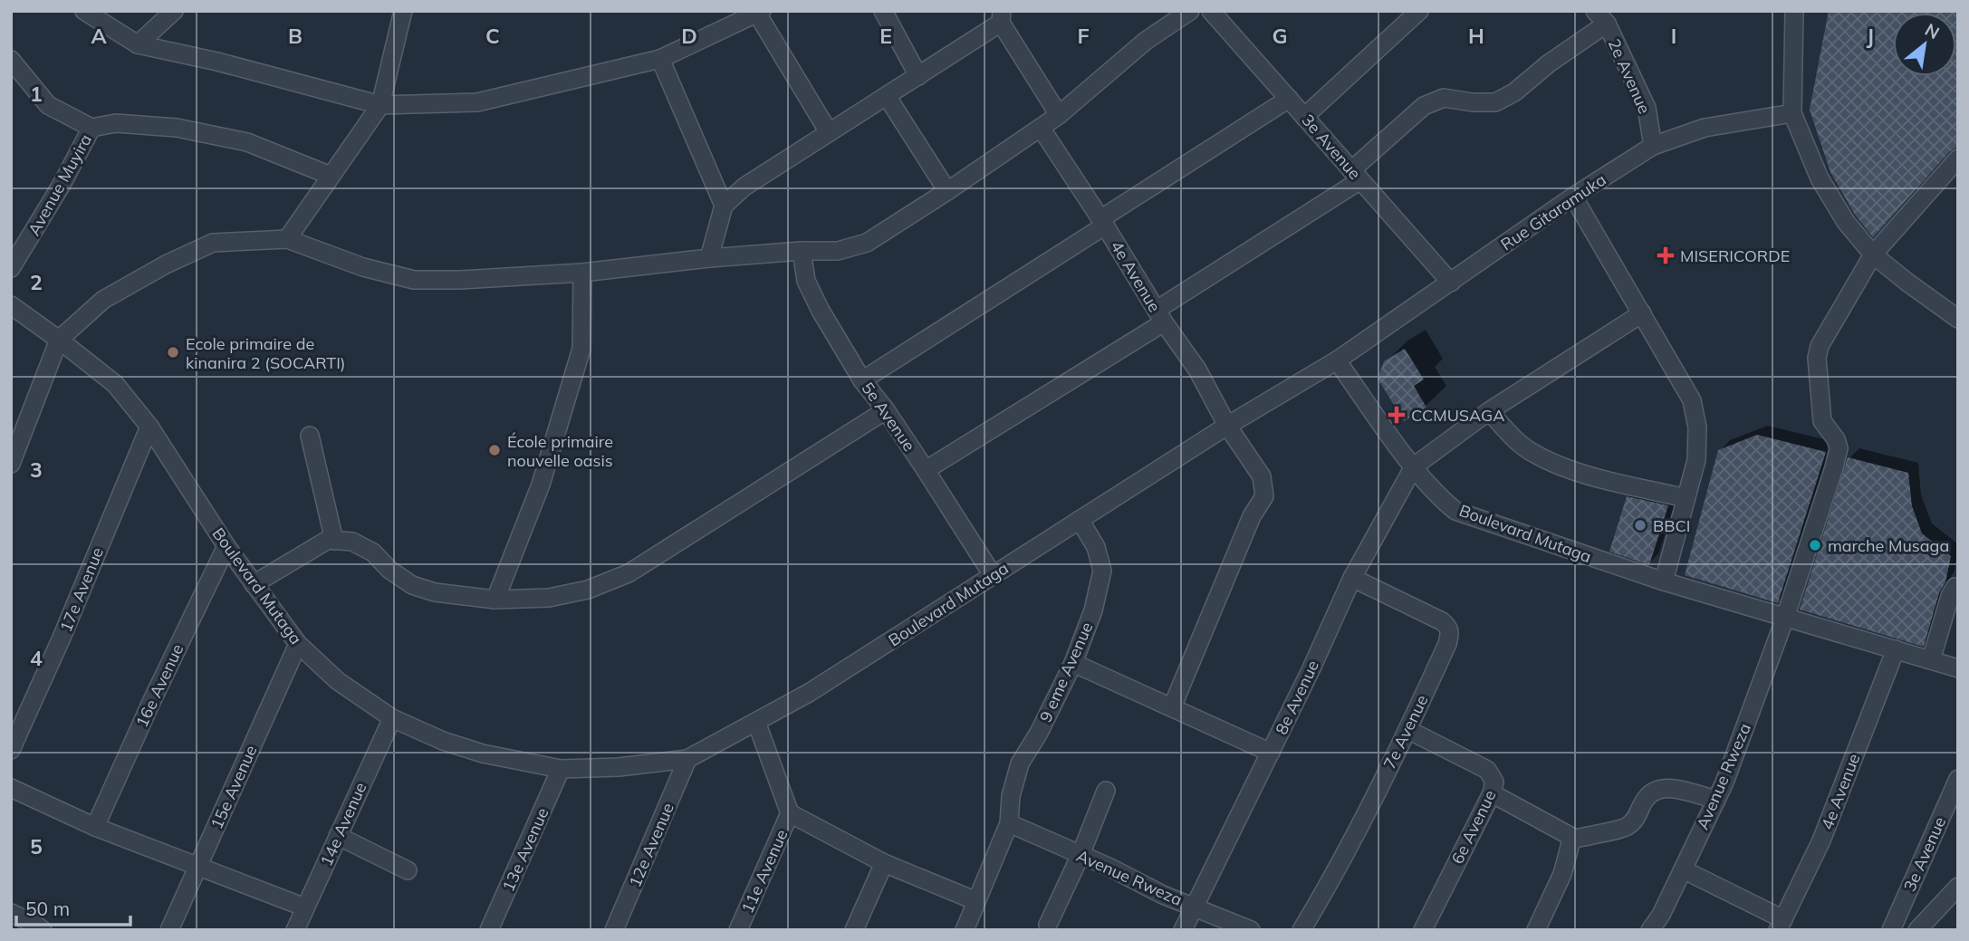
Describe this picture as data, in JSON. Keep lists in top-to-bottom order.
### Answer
{
  "streets": {
    "street": [
      "2e Avenue",
      "3e Avenue",
      "Avenue Muyira",
      "Rue Gitaramuka",
      "4e Avenue",
      "5e Avenue",
      "Boulevard Mutaga",
      "17e Avenue",
      "9 eme Avenue",
      "16e Avenue",
      "8e Avenue",
      "7e Avenue",
      "Avenue Rweza",
      "15e Avenue",
      "14e Avenue",
      "6e Avenue",
      "12e Avenue",
      "13e Avenue",
      "11e Avenue"
    ]
  },
  "crossings": [
    ["2e Avenue", "Rue Gitaramuka"],
    ["3e Avenue", "Rue Gitaramuka"],
    ["Rue Gitaramuka", "Boulevard Mutaga"],
    ["4e Avenue", "Boulevard Mutaga"],
    ["5e Avenue", "Boulevard Mutaga"],
    ["Boulevard Mutaga", "17e Avenue"],
    ["Boulevard Mutaga", "9 eme Avenue"],
    ["Boulevard Mutaga", "16e Avenue"],
    ["Boulevard Mutaga", "8e Avenue"],
    ["Boulevard Mutaga", "Avenue Rweza"],
    ["Boulevard Mutaga", "15e Avenue"],
    ["Boulevard Mutaga", "14e Avenue"],
    ["Boulevard Mutaga", "12e Avenue"],
    ["Boulevard Mutaga", "13e Avenue"],
    ["9 eme Avenue", "Avenue Rweza"],
    ["8e Avenue", "7e Avenue"],
    ["8e Avenue", "Avenue Rweza"],
    ["7e Avenue", "6e Avenue"]
  ],
  "places": {
    "health": ["MISERICORDE", "CCMUSAGA"],
    "other": [
      "Ecole primaire de kinanira 2 (SOCARTI)",
      "École primaire nouvelle oasis",
      "BBCI",
      "marche Musaga"
    ]
  },
  "scale_bar": "50 m",
  "north": "top right",
  "grid": {
    "columns": [
      "A",
      "B",
      "C",
      "D",
      "E",
      "F",
      "G",
      "H",
      "I",
      "J"
    ],
    "rows": [
      "1",
      "2",
      "3",
      "4",
      "5"
    ]
  }
}
